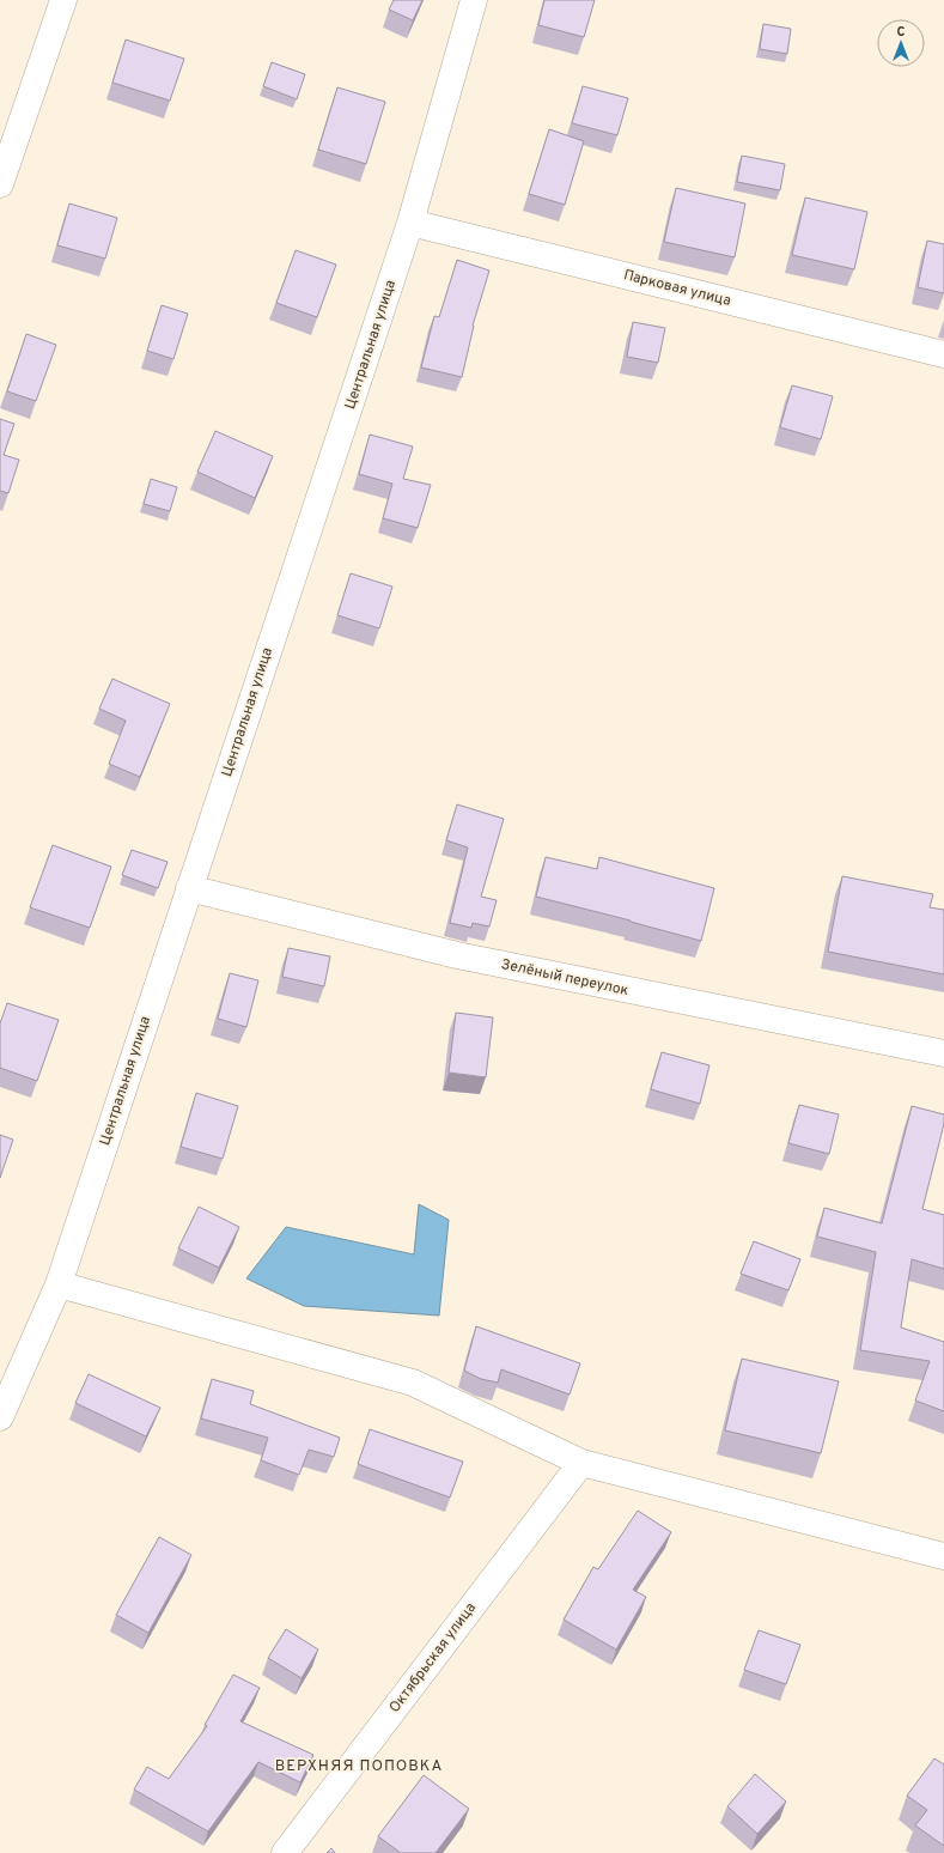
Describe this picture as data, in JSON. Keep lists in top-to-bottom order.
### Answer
{
  "streets": {
    "street": [
      "Парковая улица",
      "Центральная улица",
      "Зелёный переулок",
      "Октябрьская улица"
    ]
  },
  "crossings": [
    ["Парковая улица", "Центральная улица"],
    ["Центральная улица", "Зелёный переулок"]
  ],
  "districts": ["ВЕРХНЯЯ ПОПОВКА"],
  "north": "top"
}
